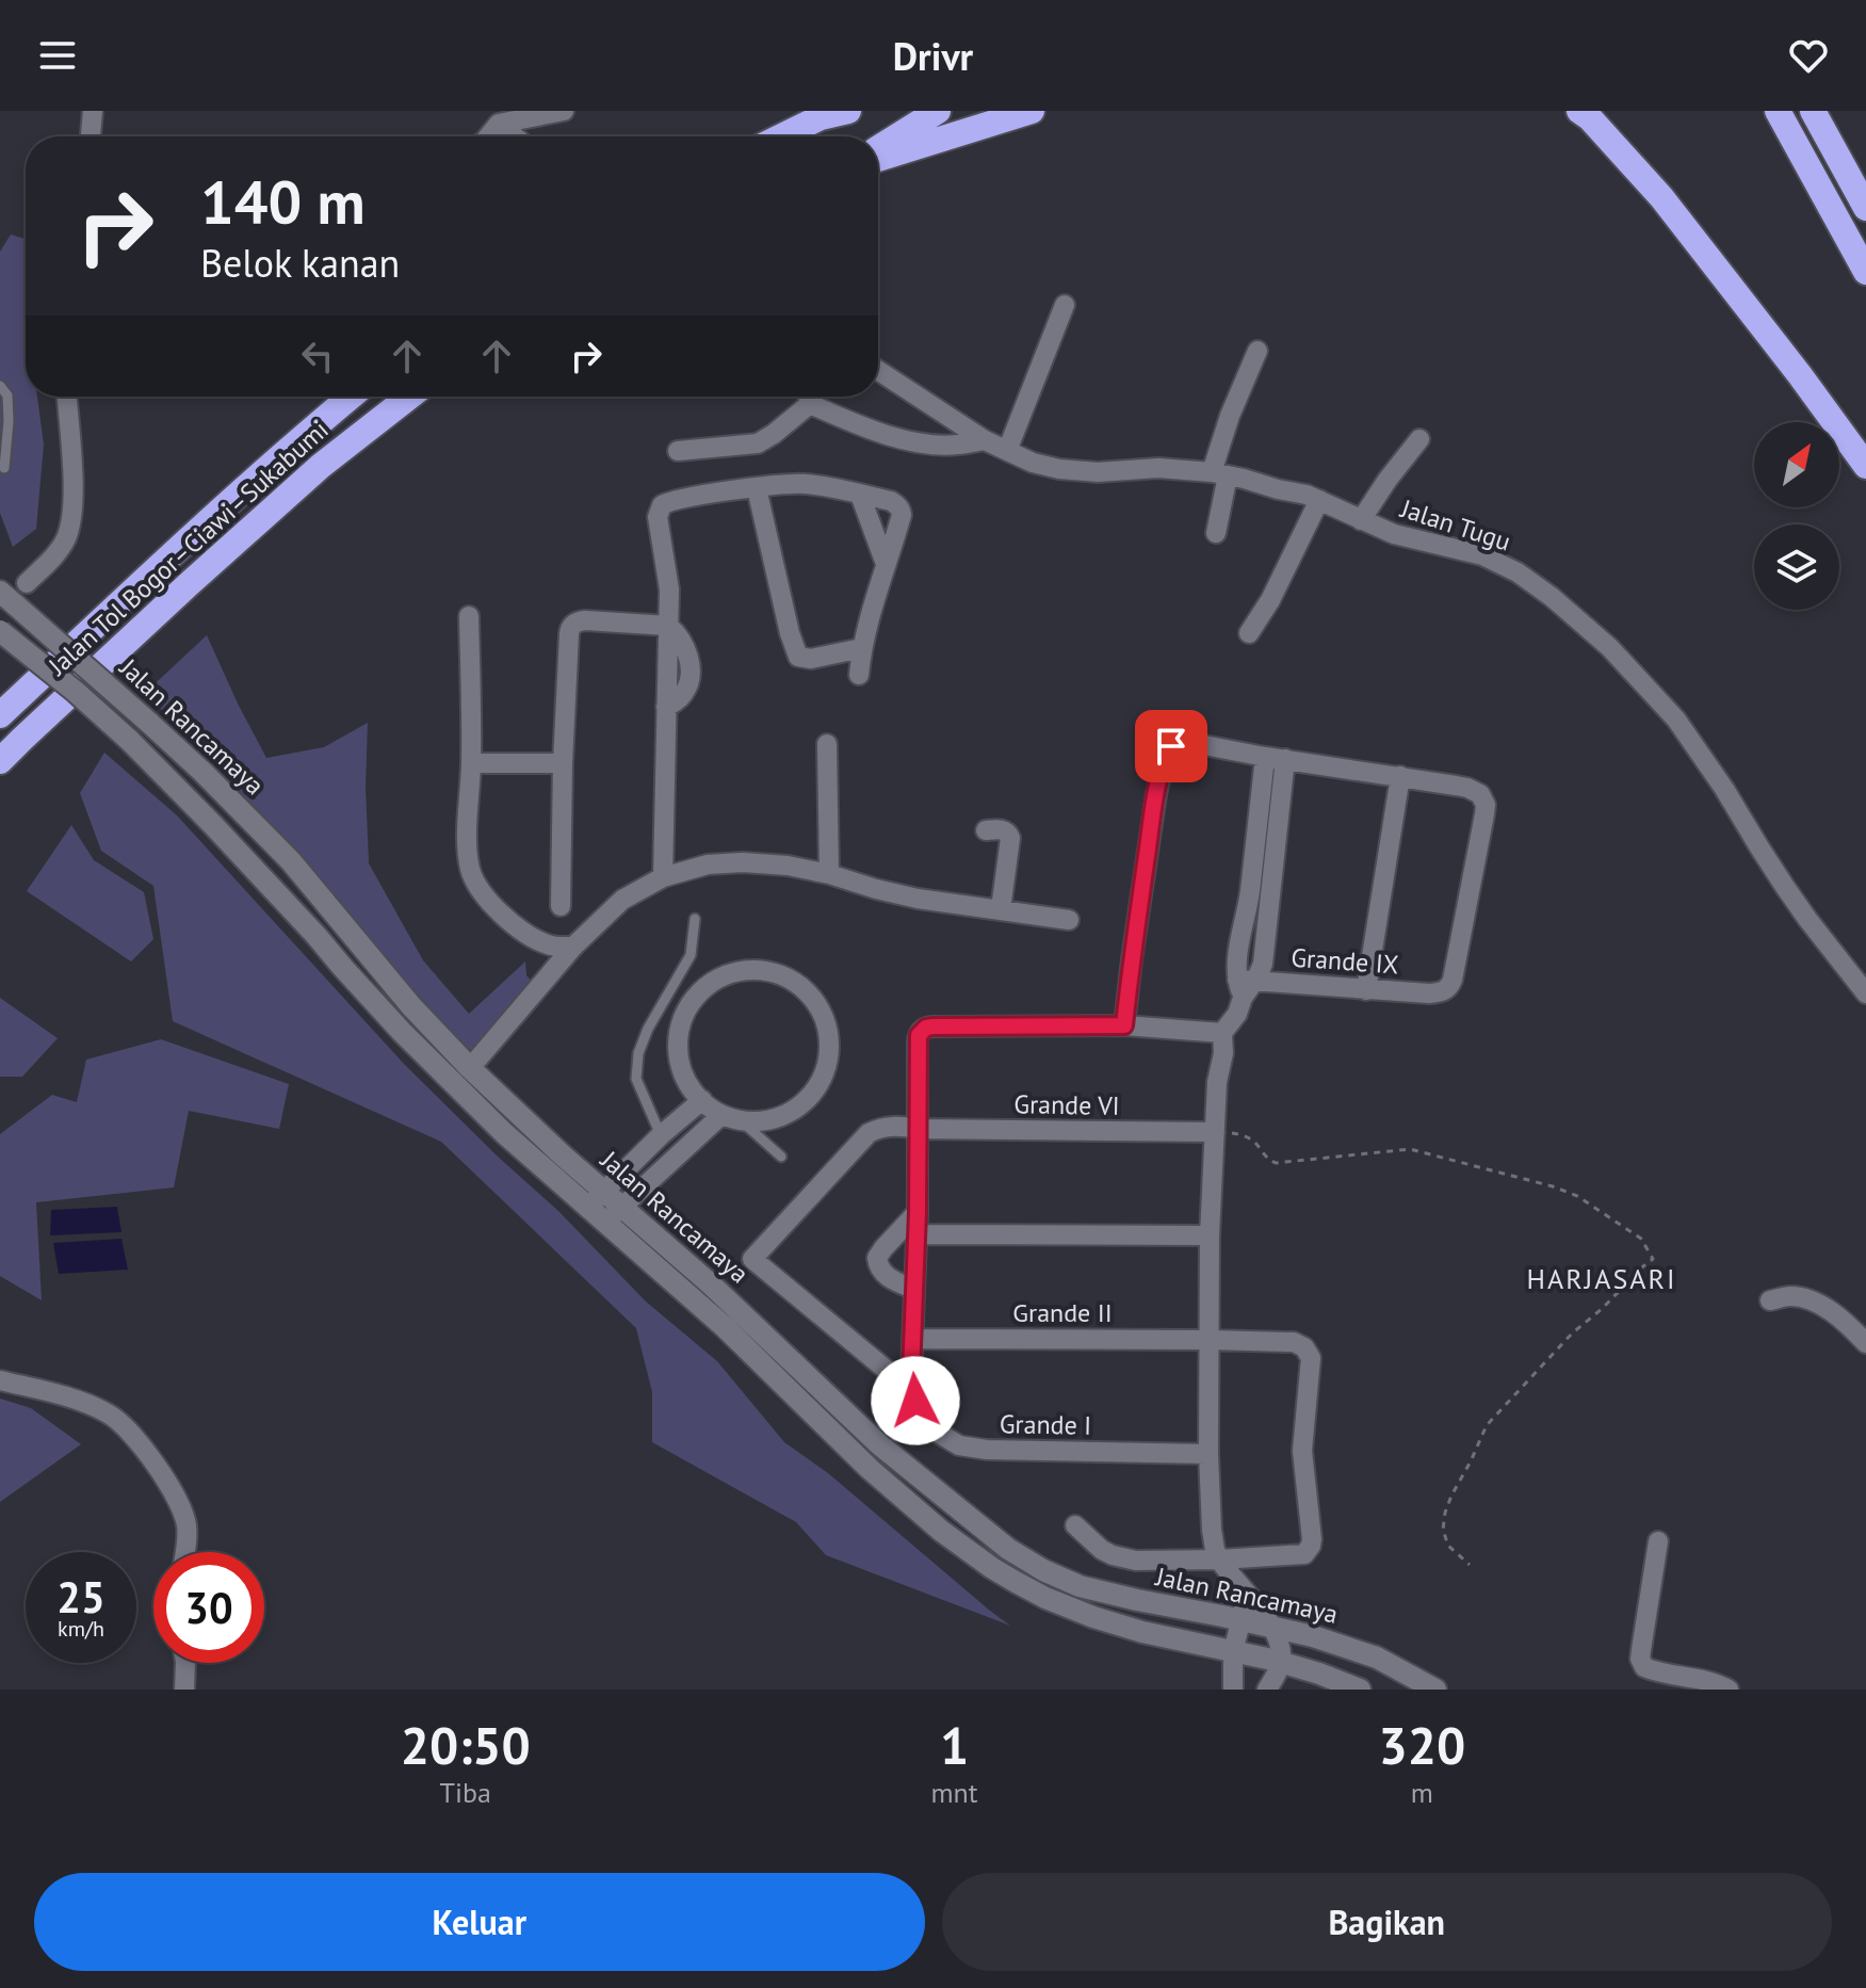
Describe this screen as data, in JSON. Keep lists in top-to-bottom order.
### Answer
{
  "streets": {
    "highway": ["Jalan Tol Bogor–Ciawi–Sukabumi"],
    "street": [
      "Jalan Tugu",
      "Jalan Rancamaya",
      "Grande IX",
      "Grande VI",
      "Grande II",
      "Grande I"
    ]
  },
  "crossings": [
    ["Grande VI", "Grande I"]
  ],
  "districts": ["HARJASARI"],
  "north": "top right",
  "page": {
    "header": "Drivr",
    "turn": ["140 m", "Belok kanan"],
    "speed": "25 km/h",
    "limit": "30",
    "eta": [
      "20:50",
      "Tiba",
      "1",
      "mnt",
      "320",
      "m"
    ],
    "buttons": ["Keluar", "Bagikan"]
  }
}
